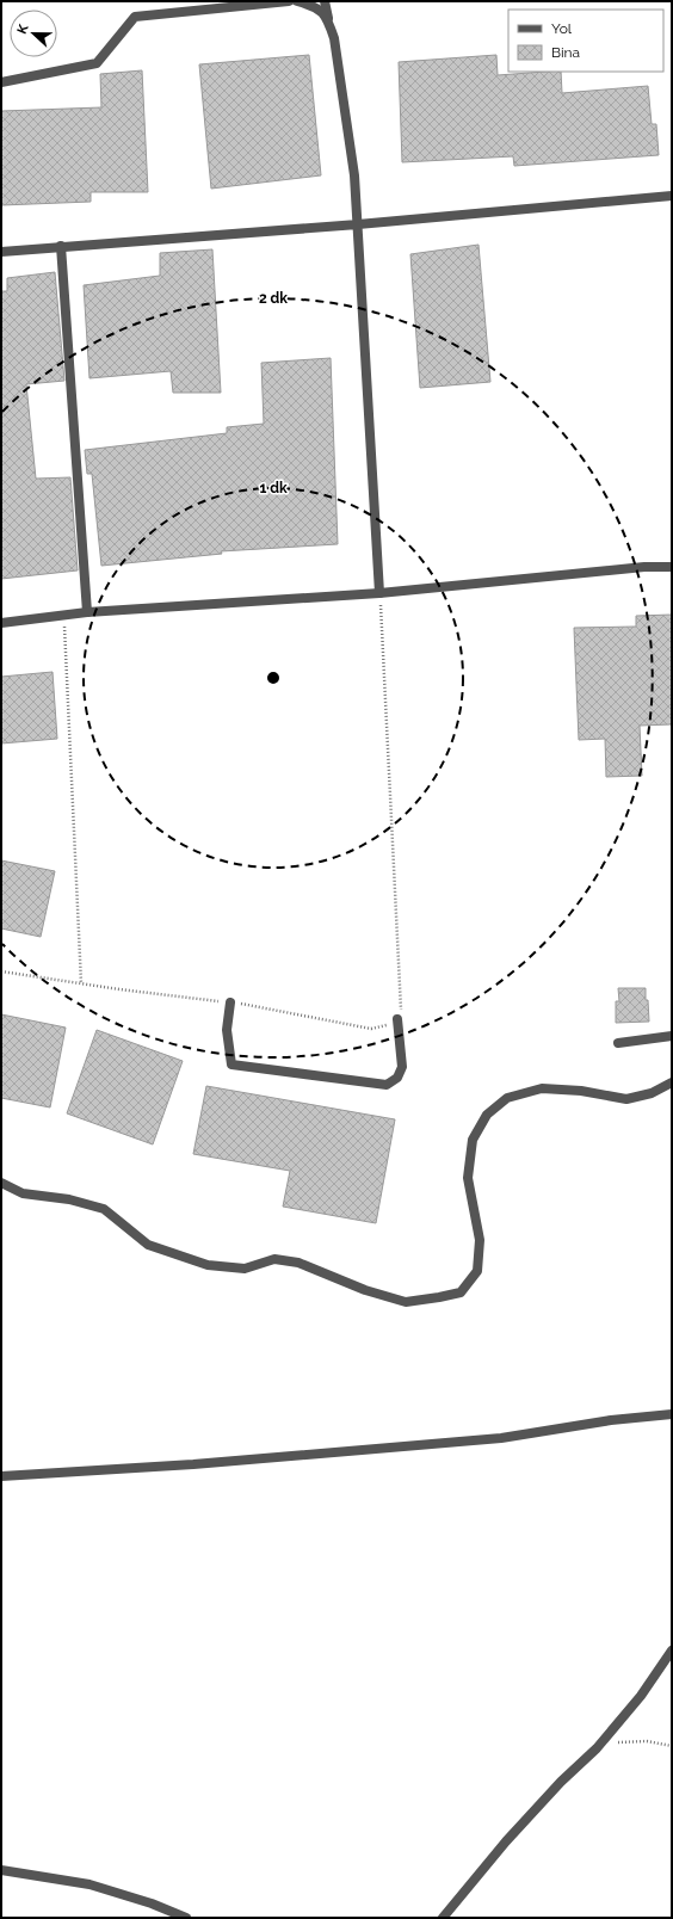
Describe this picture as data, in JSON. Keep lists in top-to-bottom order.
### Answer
{
  "legend": ["Yol", "Bina"],
  "north": "left",
  "rings": ["2 dk", "1 dk"]
}
